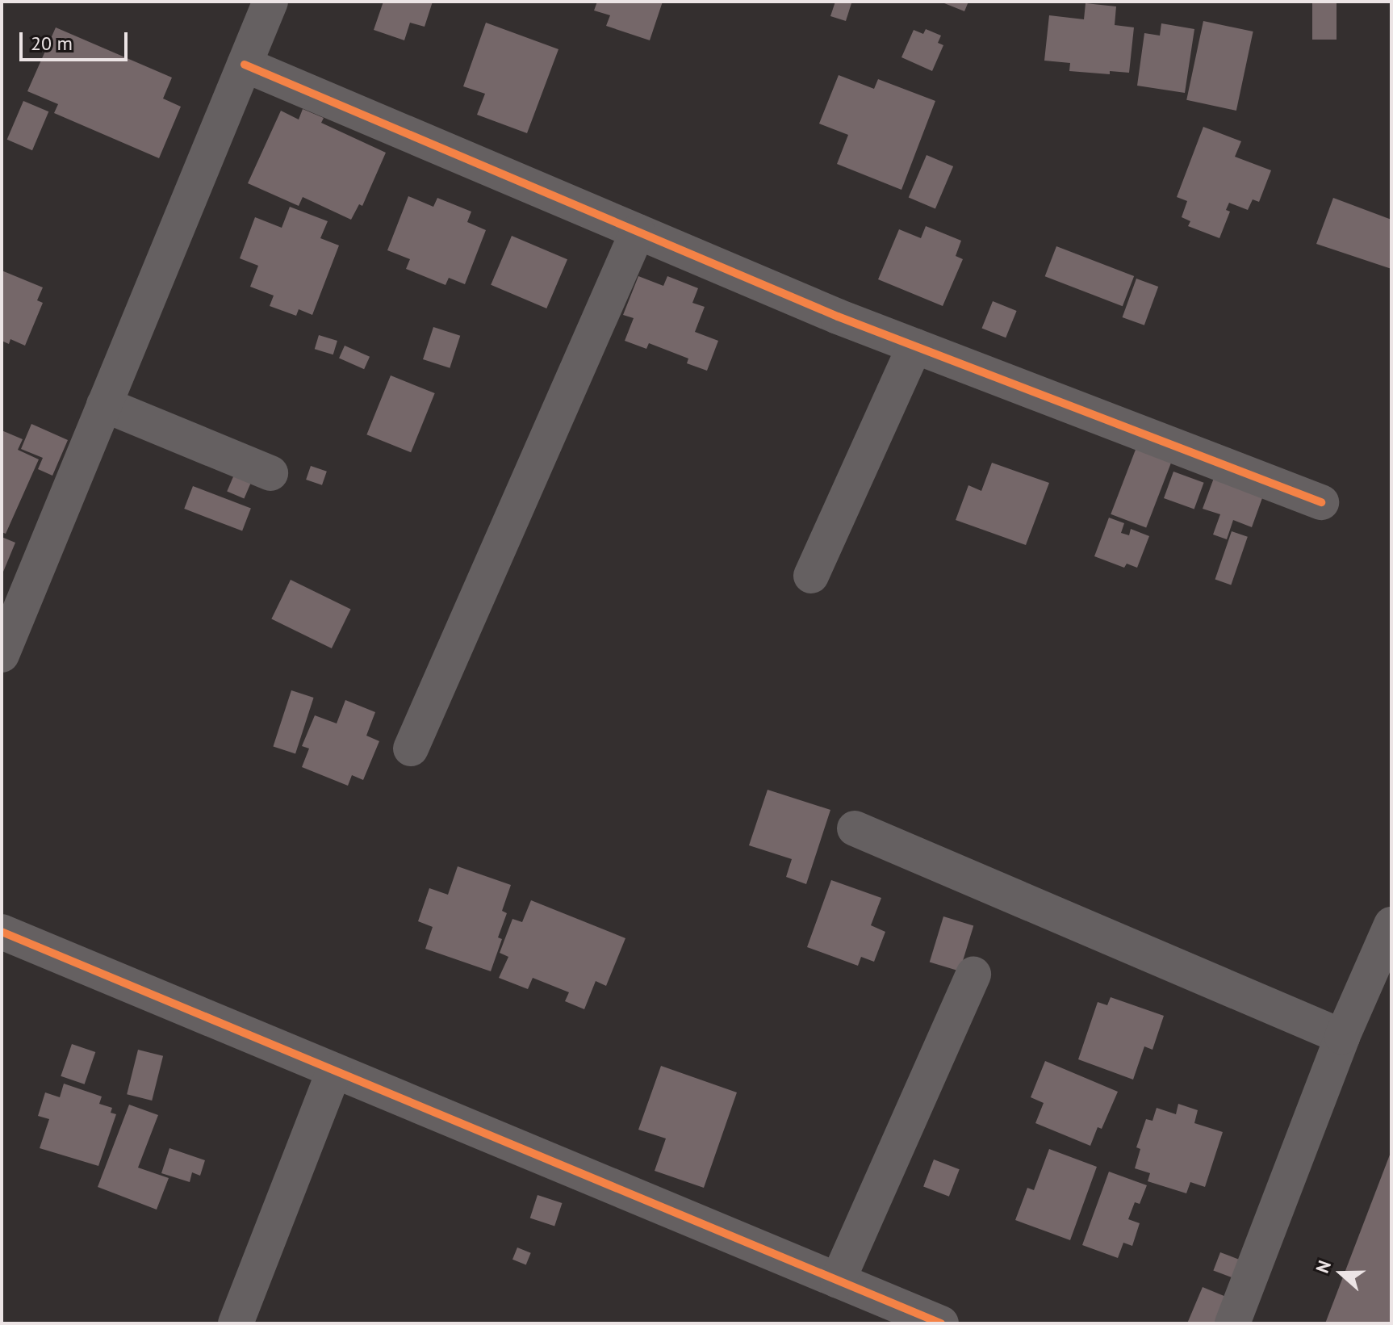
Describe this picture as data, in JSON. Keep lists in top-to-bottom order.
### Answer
{
  "scale_bar": "20 m",
  "north": "left"
}
